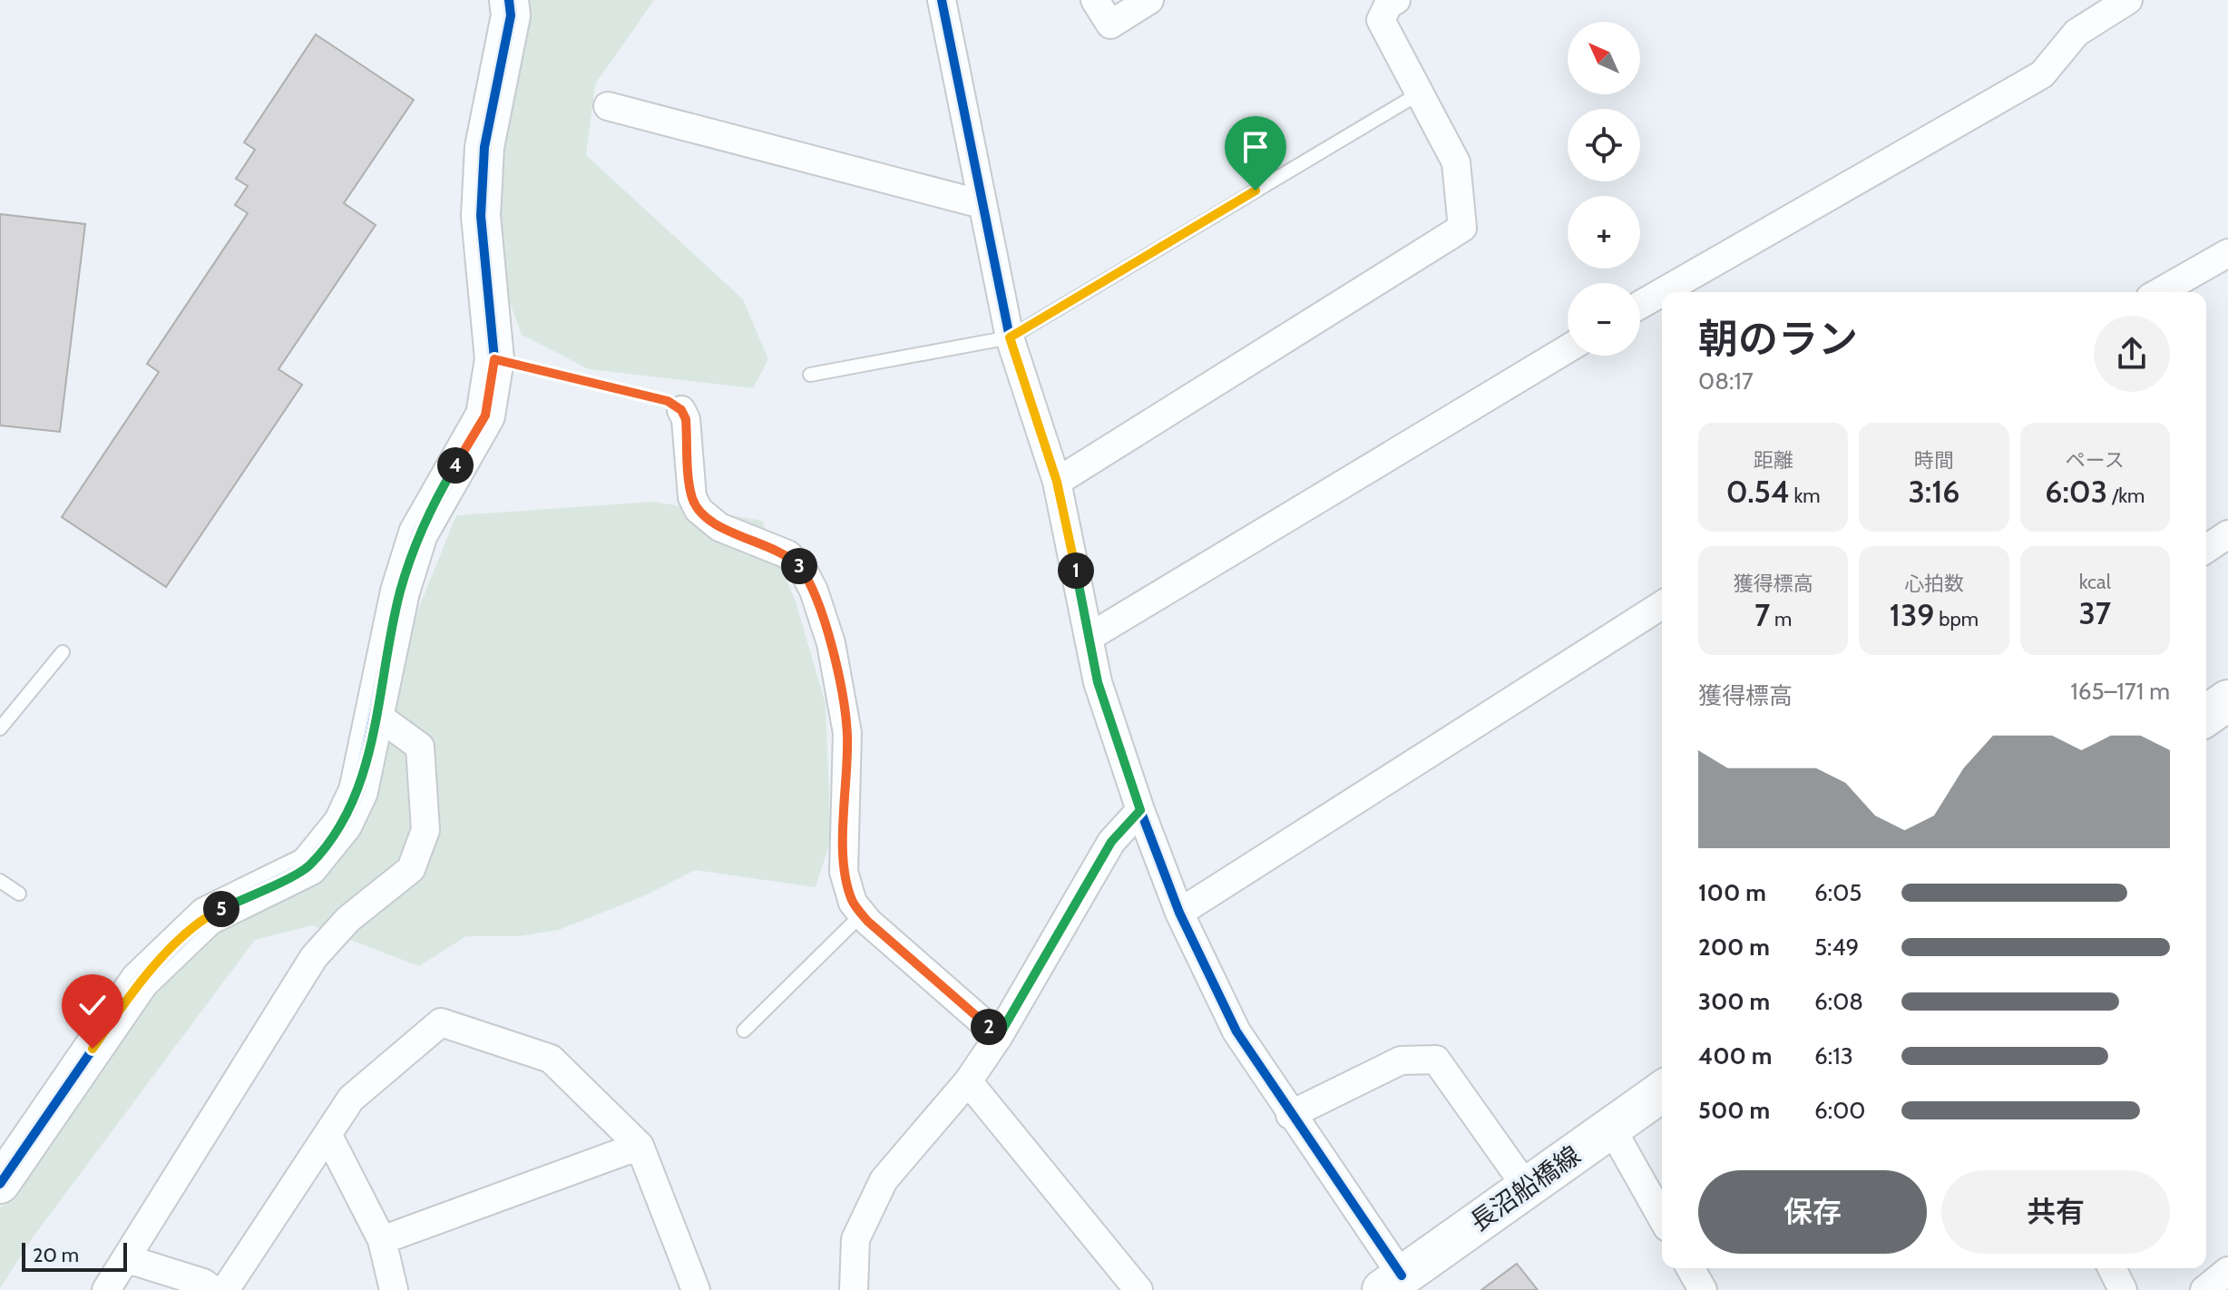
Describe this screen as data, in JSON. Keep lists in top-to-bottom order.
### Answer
{
  "streets": {
    "main road": ["長沼船橋線"]
  },
  "scale_bar": "20 m",
  "north": "top left",
  "page": {
    "map_buttons": ["+", "−"],
    "heading": ["朝のラン", "08:17"],
    "stats": [
      ["距離", "0.54 km"],
      ["時間", "3:16"],
      ["ペース", "6:03 /km"],
      ["獲得標高", "7 m"],
      ["心拍数", "139 bpm"],
      ["kcal", "37"]
    ],
    "pins": [
      "4",
      "3",
      "1",
      "5",
      "2"
    ],
    "chart": ["獲得標高", "165–171 m"],
    "list": [
      {
        "name": "100 m",
        "note": "6:05"
      },
      {
        "name": "200 m",
        "note": "5:49"
      },
      {
        "name": "300 m",
        "note": "6:08"
      },
      {
        "name": "400 m",
        "note": "6:13"
      },
      {
        "name": "500 m",
        "note": "6:00"
      }
    ],
    "buttons": ["保存", "共有"],
    "scale": "20 m"
  }
}
